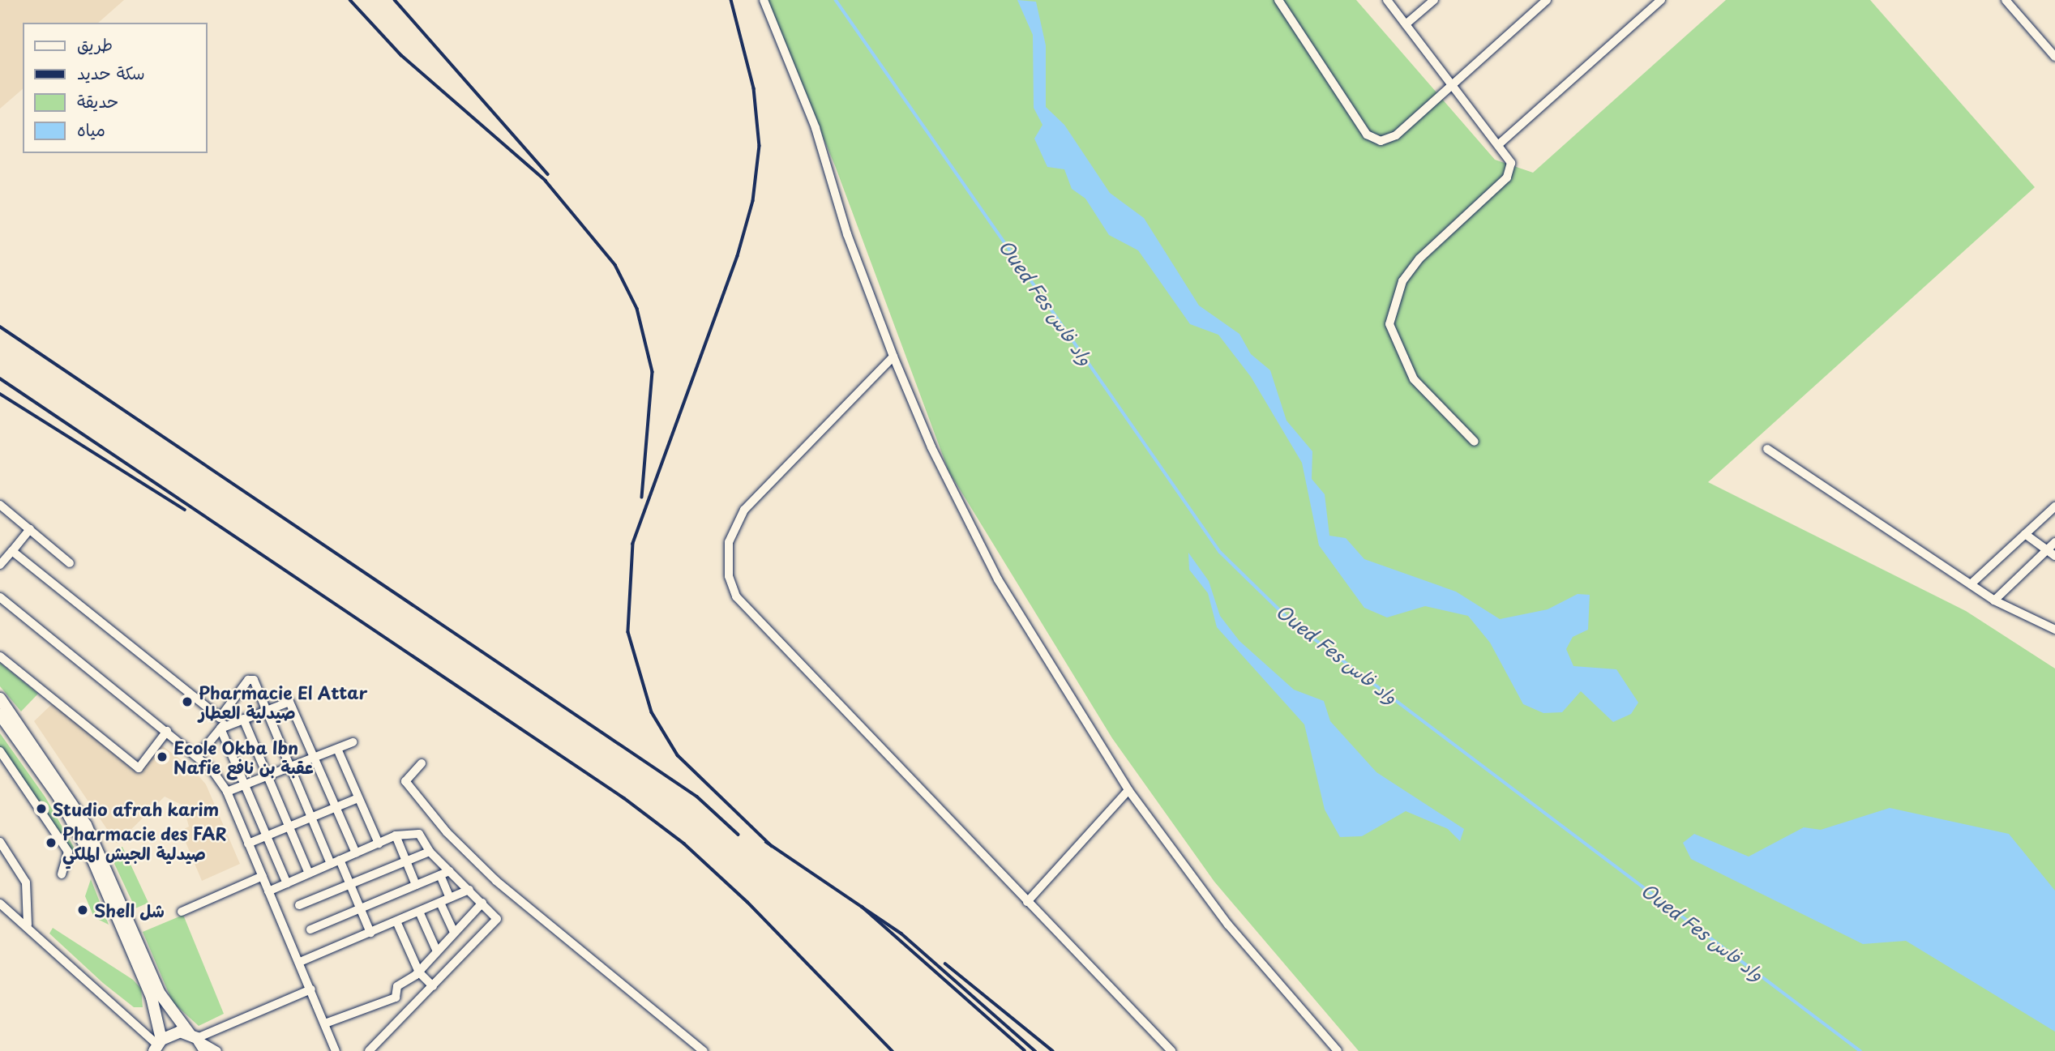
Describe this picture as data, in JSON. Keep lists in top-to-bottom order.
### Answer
{
  "water": ["Oued Fes واد فاس"],
  "places": [
    "Pharmacie El Attar صيدلية العطار",
    "Ecole Okba Ibn Nafie عقبة بن نافع",
    "Studio afrah karim",
    "Pharmacie des FAR صيدلية الجيش الملكي",
    "Shell شل"
  ],
  "legend": [
    "طريق",
    "سكة حديد",
    "حديقة",
    "مياه"
  ]
}
